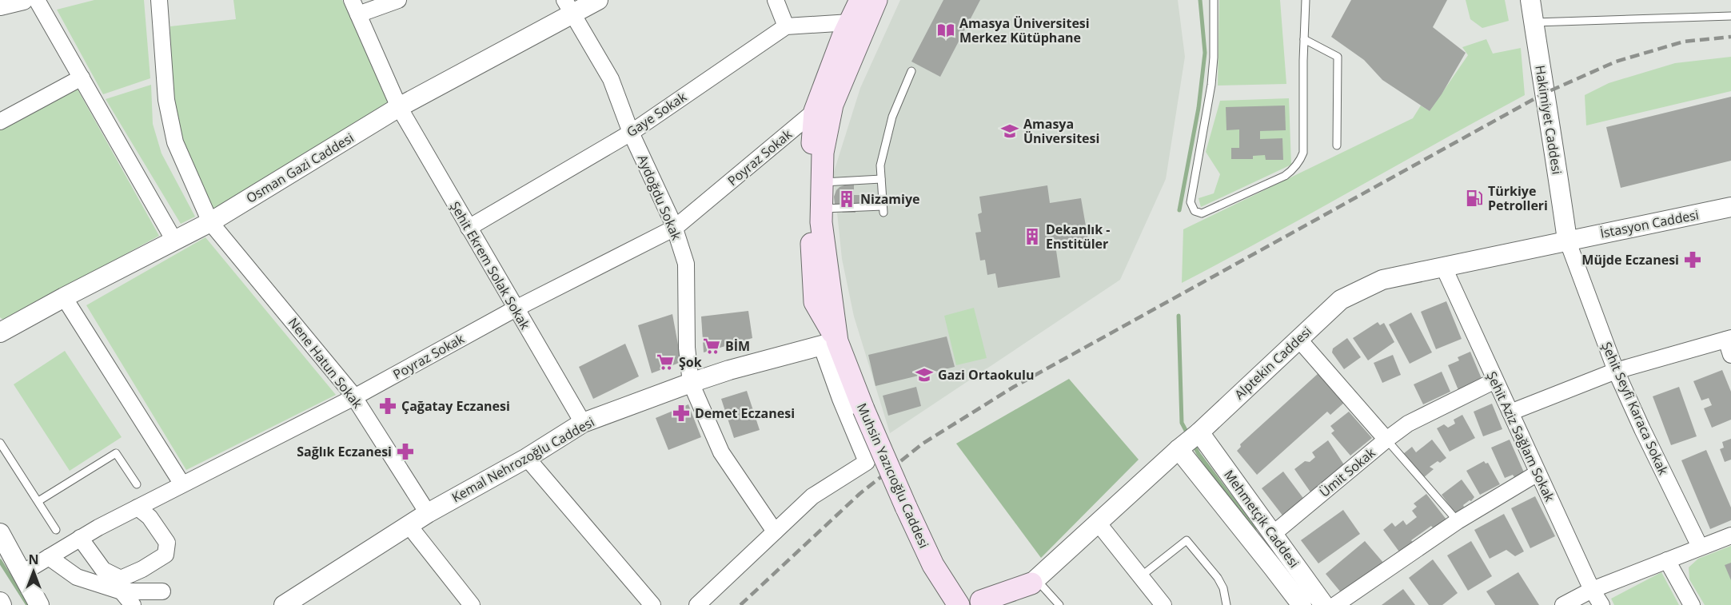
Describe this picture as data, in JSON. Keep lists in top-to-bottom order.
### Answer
{
  "streets": {
    "main road": ["Muhsin Yazıcıoğlu Caddesi"],
    "street": [
      "Gaye Sokak",
      "Hakimiyet Caddesi",
      "Poyraz Sokak",
      "Osman Gazi Caddesi",
      "Aydoğdu Sokak",
      "İstasyon Caddesi",
      "Şehit Ekrem Solak Sokak",
      "Nene Hatun Sokak",
      "Alptekin Caddesi",
      "Şehit Seyfi Karaca Sokak",
      "Şehit Aziz Sağlam Sokak",
      "Kemal Nehrozoğlu Caddesi",
      "Ümit Sokak",
      "Mehmetçik Caddesi"
    ]
  },
  "crossings": [
    ["Gaye Sokak", "Aydoğdu Sokak"],
    ["Gaye Sokak", "Şehit Ekrem Solak Sokak"],
    ["Hakimiyet Caddesi", "İstasyon Caddesi"],
    ["Hakimiyet Caddesi", "Alptekin Caddesi"],
    ["Hakimiyet Caddesi", "Şehit Seyfi Karaca Sokak"],
    ["Poyraz Sokak", "Aydoğdu Sokak"],
    ["Poyraz Sokak", "Şehit Ekrem Solak Sokak"],
    ["Poyraz Sokak", "Nene Hatun Sokak"],
    ["Poyraz Sokak", "Muhsin Yazıcıoğlu Caddesi"],
    ["Osman Gazi Caddesi", "Aydoğdu Sokak"],
    ["Osman Gazi Caddesi", "Şehit Ekrem Solak Sokak"],
    ["Osman Gazi Caddesi", "Nene Hatun Sokak"],
    ["Aydoğdu Sokak", "Kemal Nehrozoğlu Caddesi"],
    ["İstasyon Caddesi", "Alptekin Caddesi"],
    ["İstasyon Caddesi", "Şehit Seyfi Karaca Sokak"],
    ["Şehit Ekrem Solak Sokak", "Kemal Nehrozoğlu Caddesi"],
    ["Nene Hatun Sokak", "Kemal Nehrozoğlu Caddesi"],
    ["Alptekin Caddesi", "Şehit Seyfi Karaca Sokak"],
    ["Alptekin Caddesi", "Şehit Aziz Sağlam Sokak"],
    ["Alptekin Caddesi", "Ümit Sokak"],
    ["Alptekin Caddesi", "Mehmetçik Caddesi"],
    ["Kemal Nehrozoğlu Caddesi", "Muhsin Yazıcıoğlu Caddesi"],
    ["Ümit Sokak", "Mehmetçik Caddesi"]
  ],
  "places": {
    "library": ["Amasya Üniversitesi Merkez Kütüphane"],
    "school or university": ["Amasya Üniversitesi", "Gazi Ortaokulu"],
    "fuel station": ["Türkiye Petrolleri"],
    "building": ["Nizamiye", "Dekanlık - Enstitüler"],
    "pharmacy": [
      "Müjde Eczanesi",
      "Çağatay Eczanesi",
      "Demet Eczanesi",
      "Sağlık Eczanesi"
    ],
    "supermarket": ["BİM", "Şok"]
  },
  "north": "top"
}
